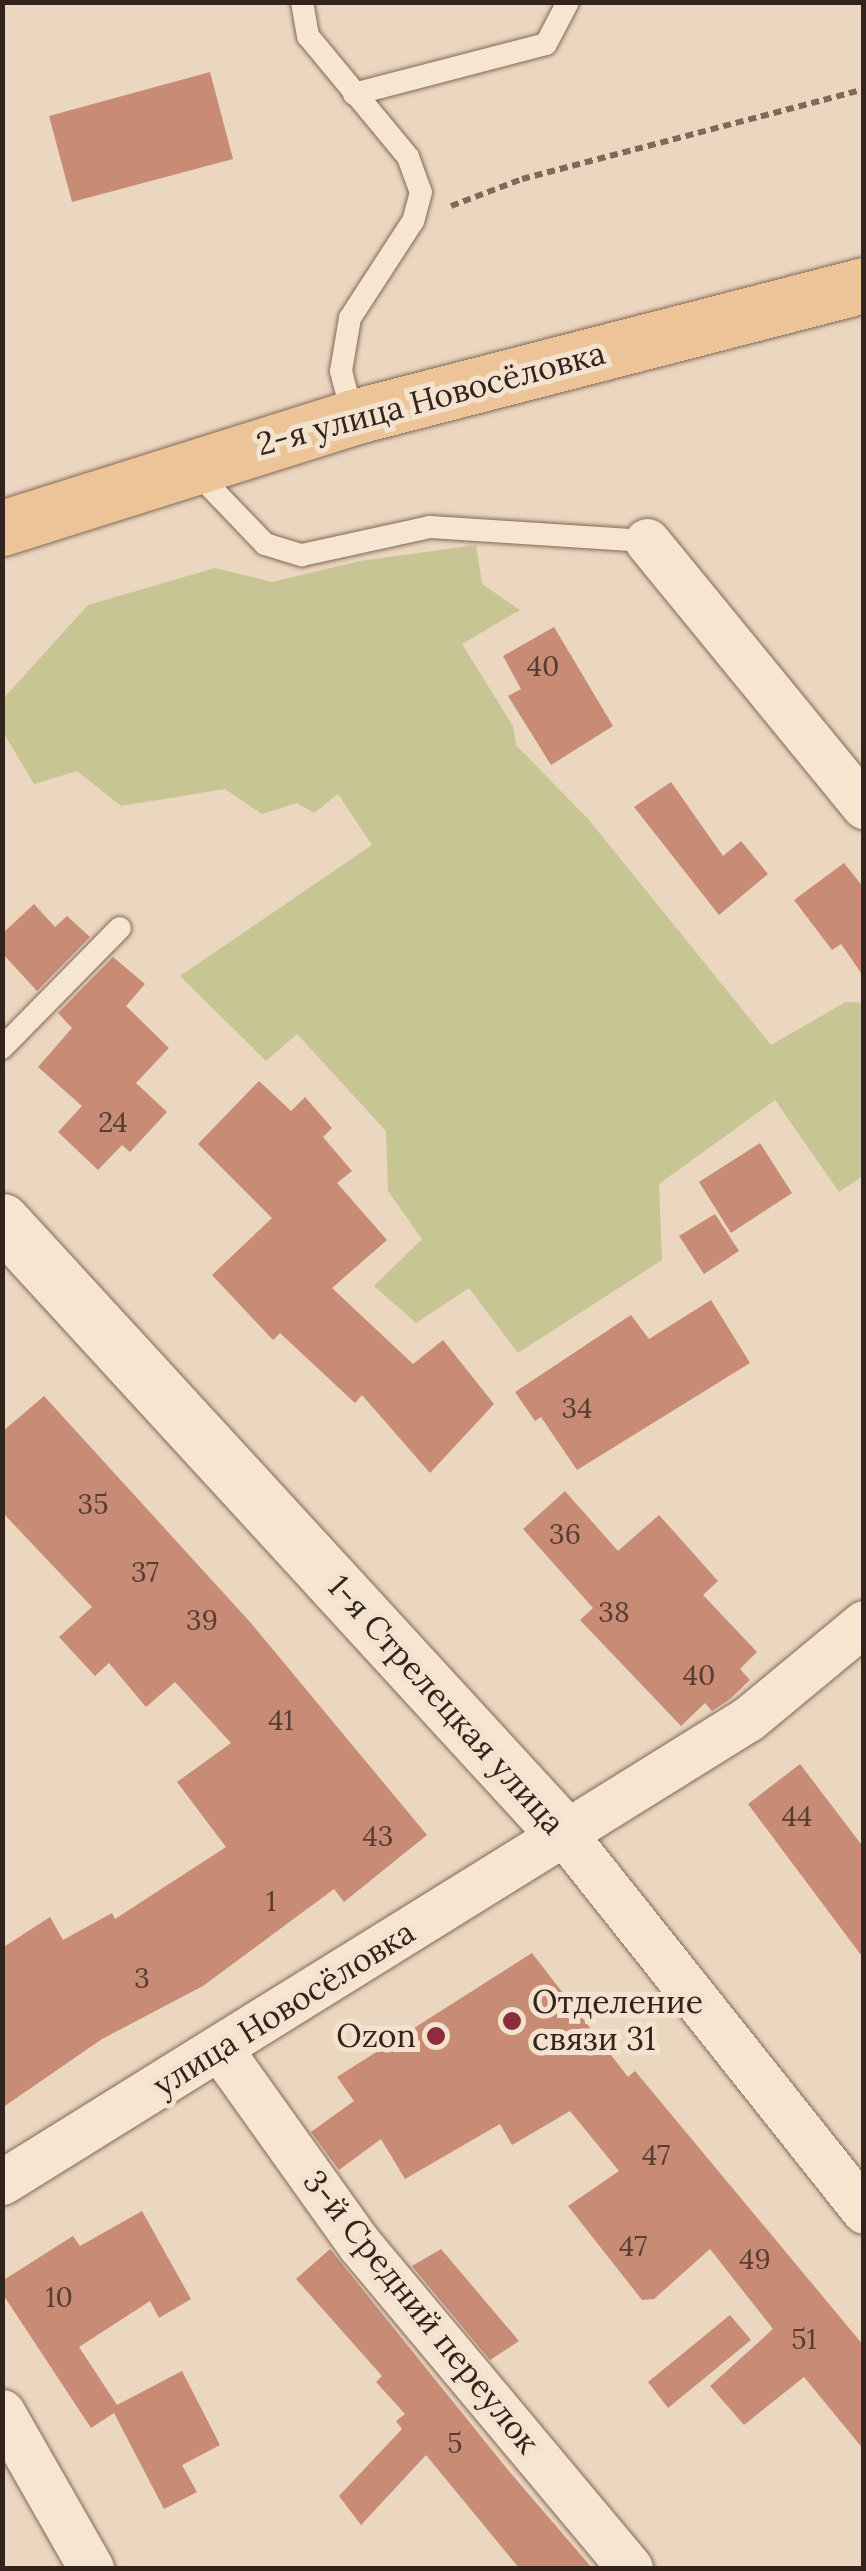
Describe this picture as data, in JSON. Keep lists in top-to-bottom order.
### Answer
{
  "streets": {
    "main road": ["2-я улица Новосёловка"],
    "street": ["1-я Стрелецкая улица", "улица Новосёловка", "3-й Средний переулок"]
  },
  "crossings": [
    ["1-я Стрелецкая улица", "улица Новосёловка"],
    ["улица Новосёловка", "3-й Средний переулок"]
  ],
  "places": ["Отделение связи 31", "Ozon"],
  "house_numbers": [
    "40",
    "24",
    "34",
    "35",
    "36",
    "37",
    "38",
    "39",
    "40",
    "41",
    "44",
    "43",
    "1",
    "3",
    "47",
    "47",
    "49",
    "10",
    "51",
    "5"
  ]
}
